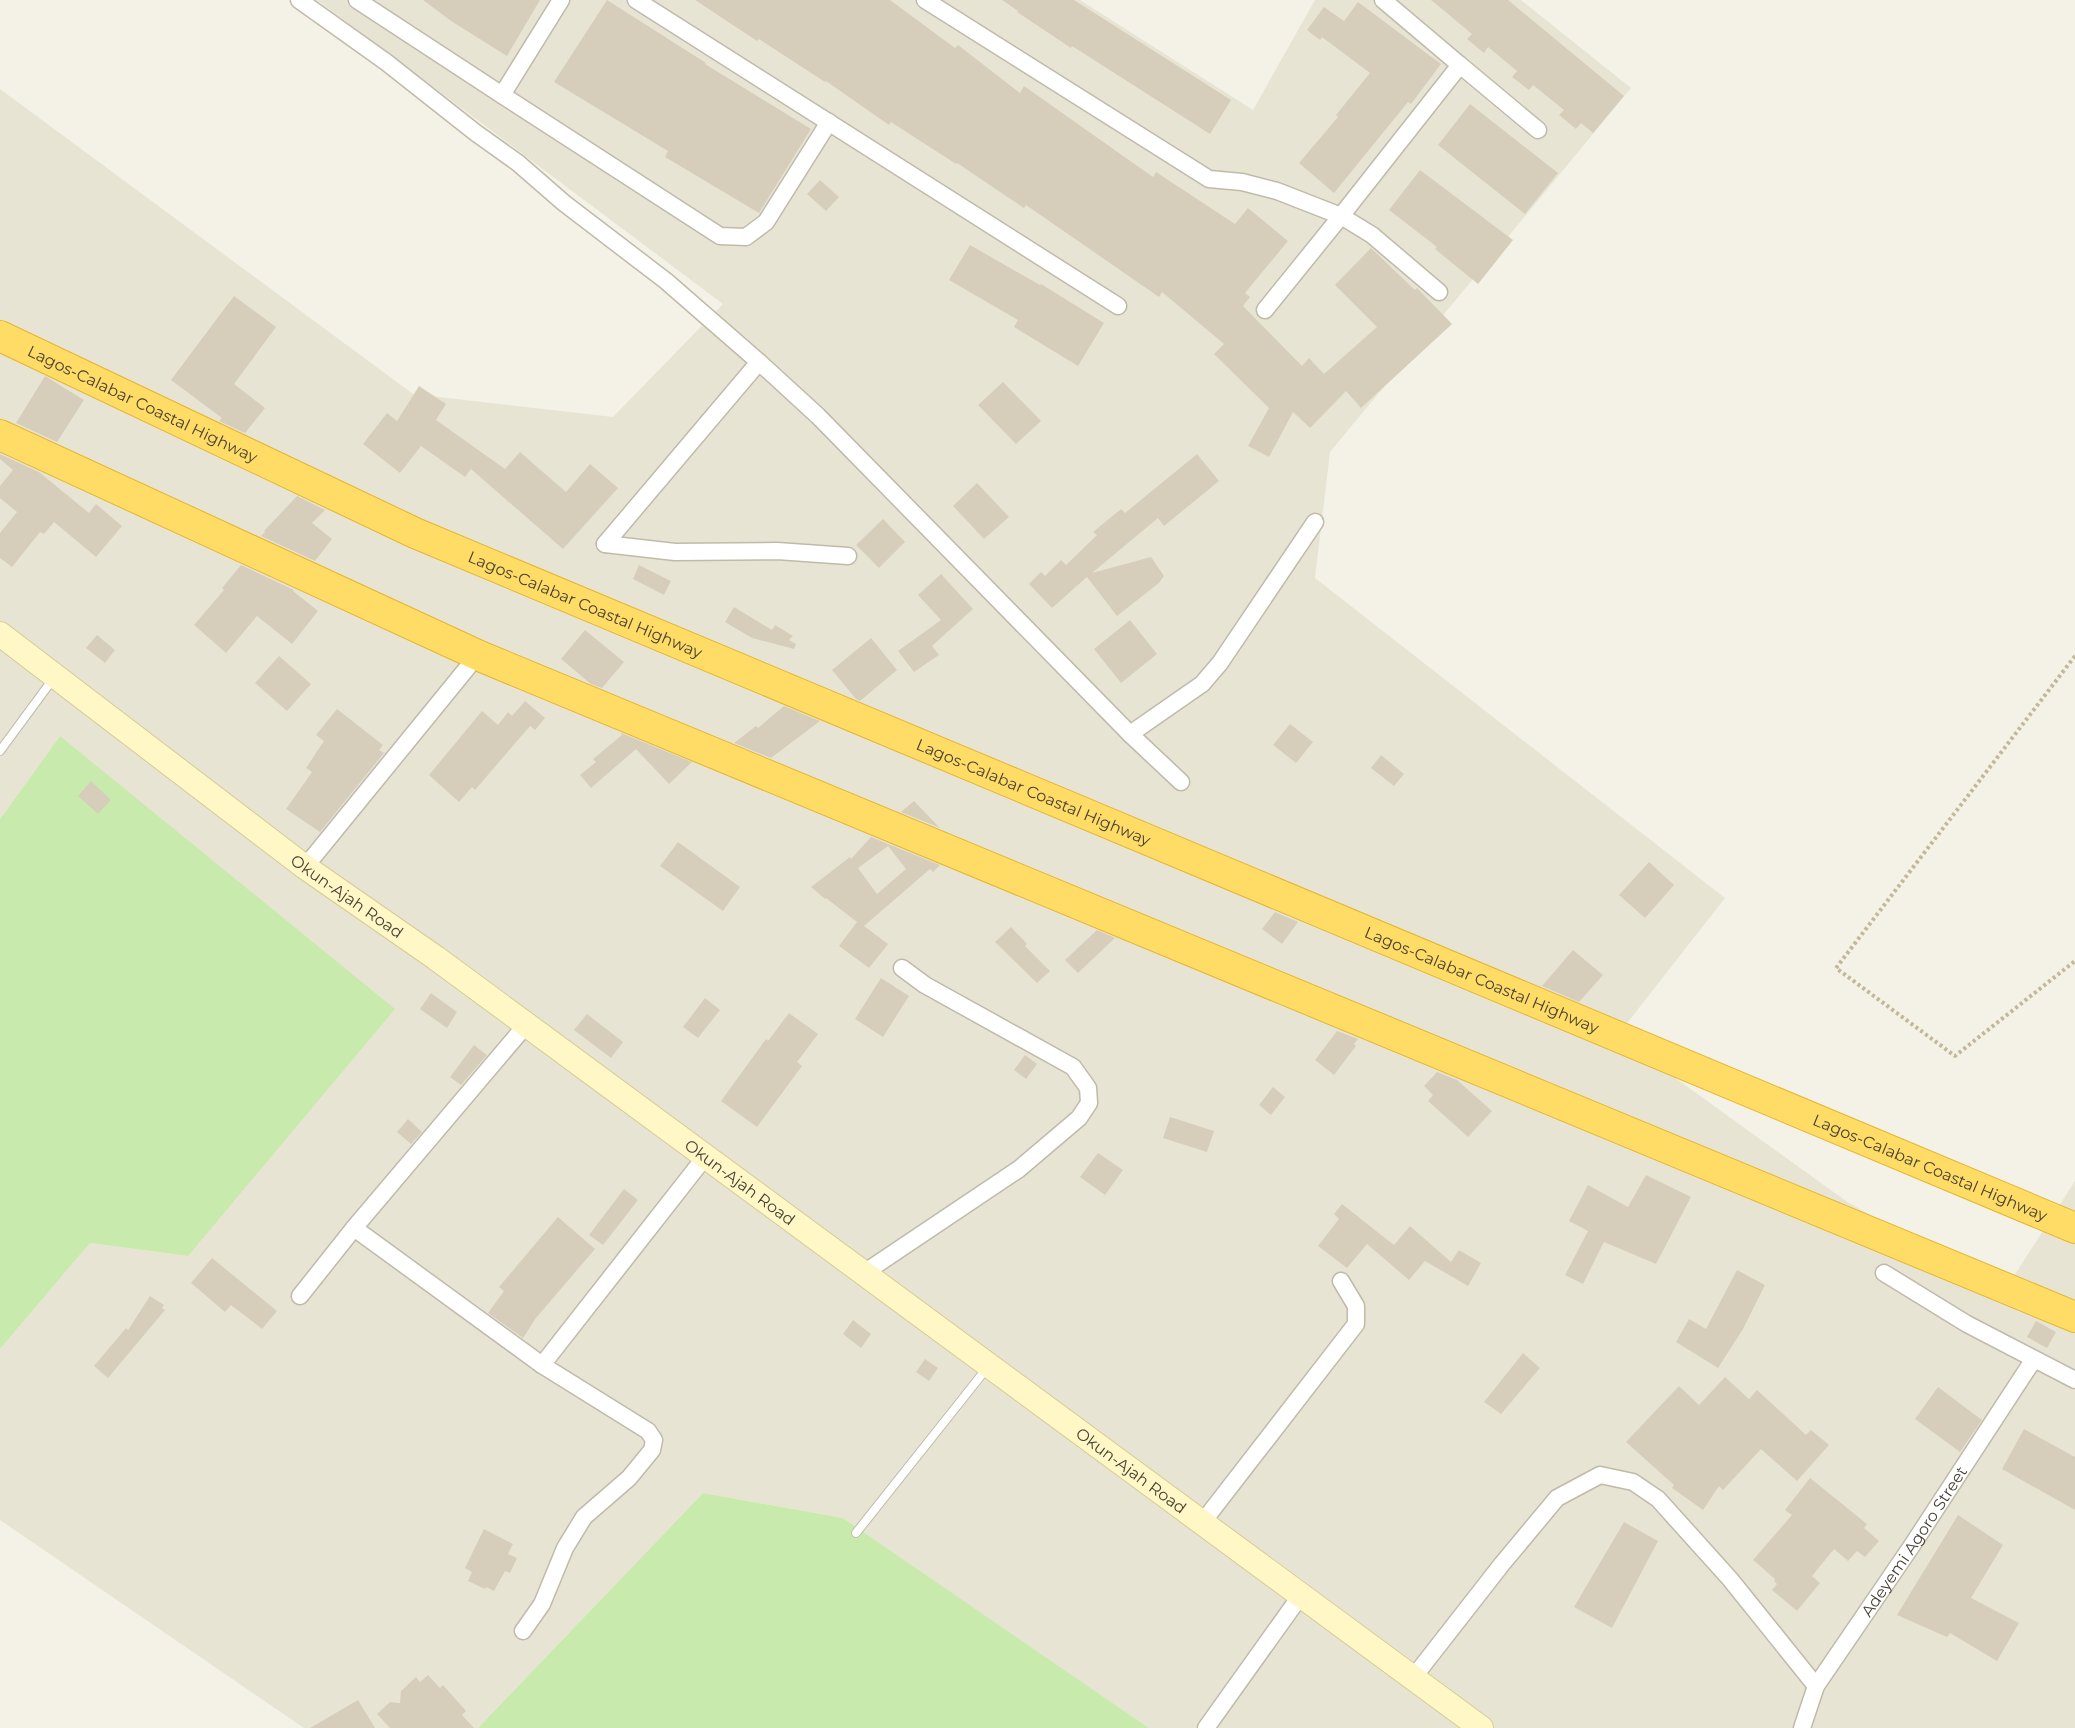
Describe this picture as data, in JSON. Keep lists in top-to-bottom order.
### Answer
{
  "streets": {
    "highway": ["Lagos-Calabar Coastal Highway"],
    "street": ["Okun-Ajah Road", "Adeyemi Agoro Street"]
  }
}
